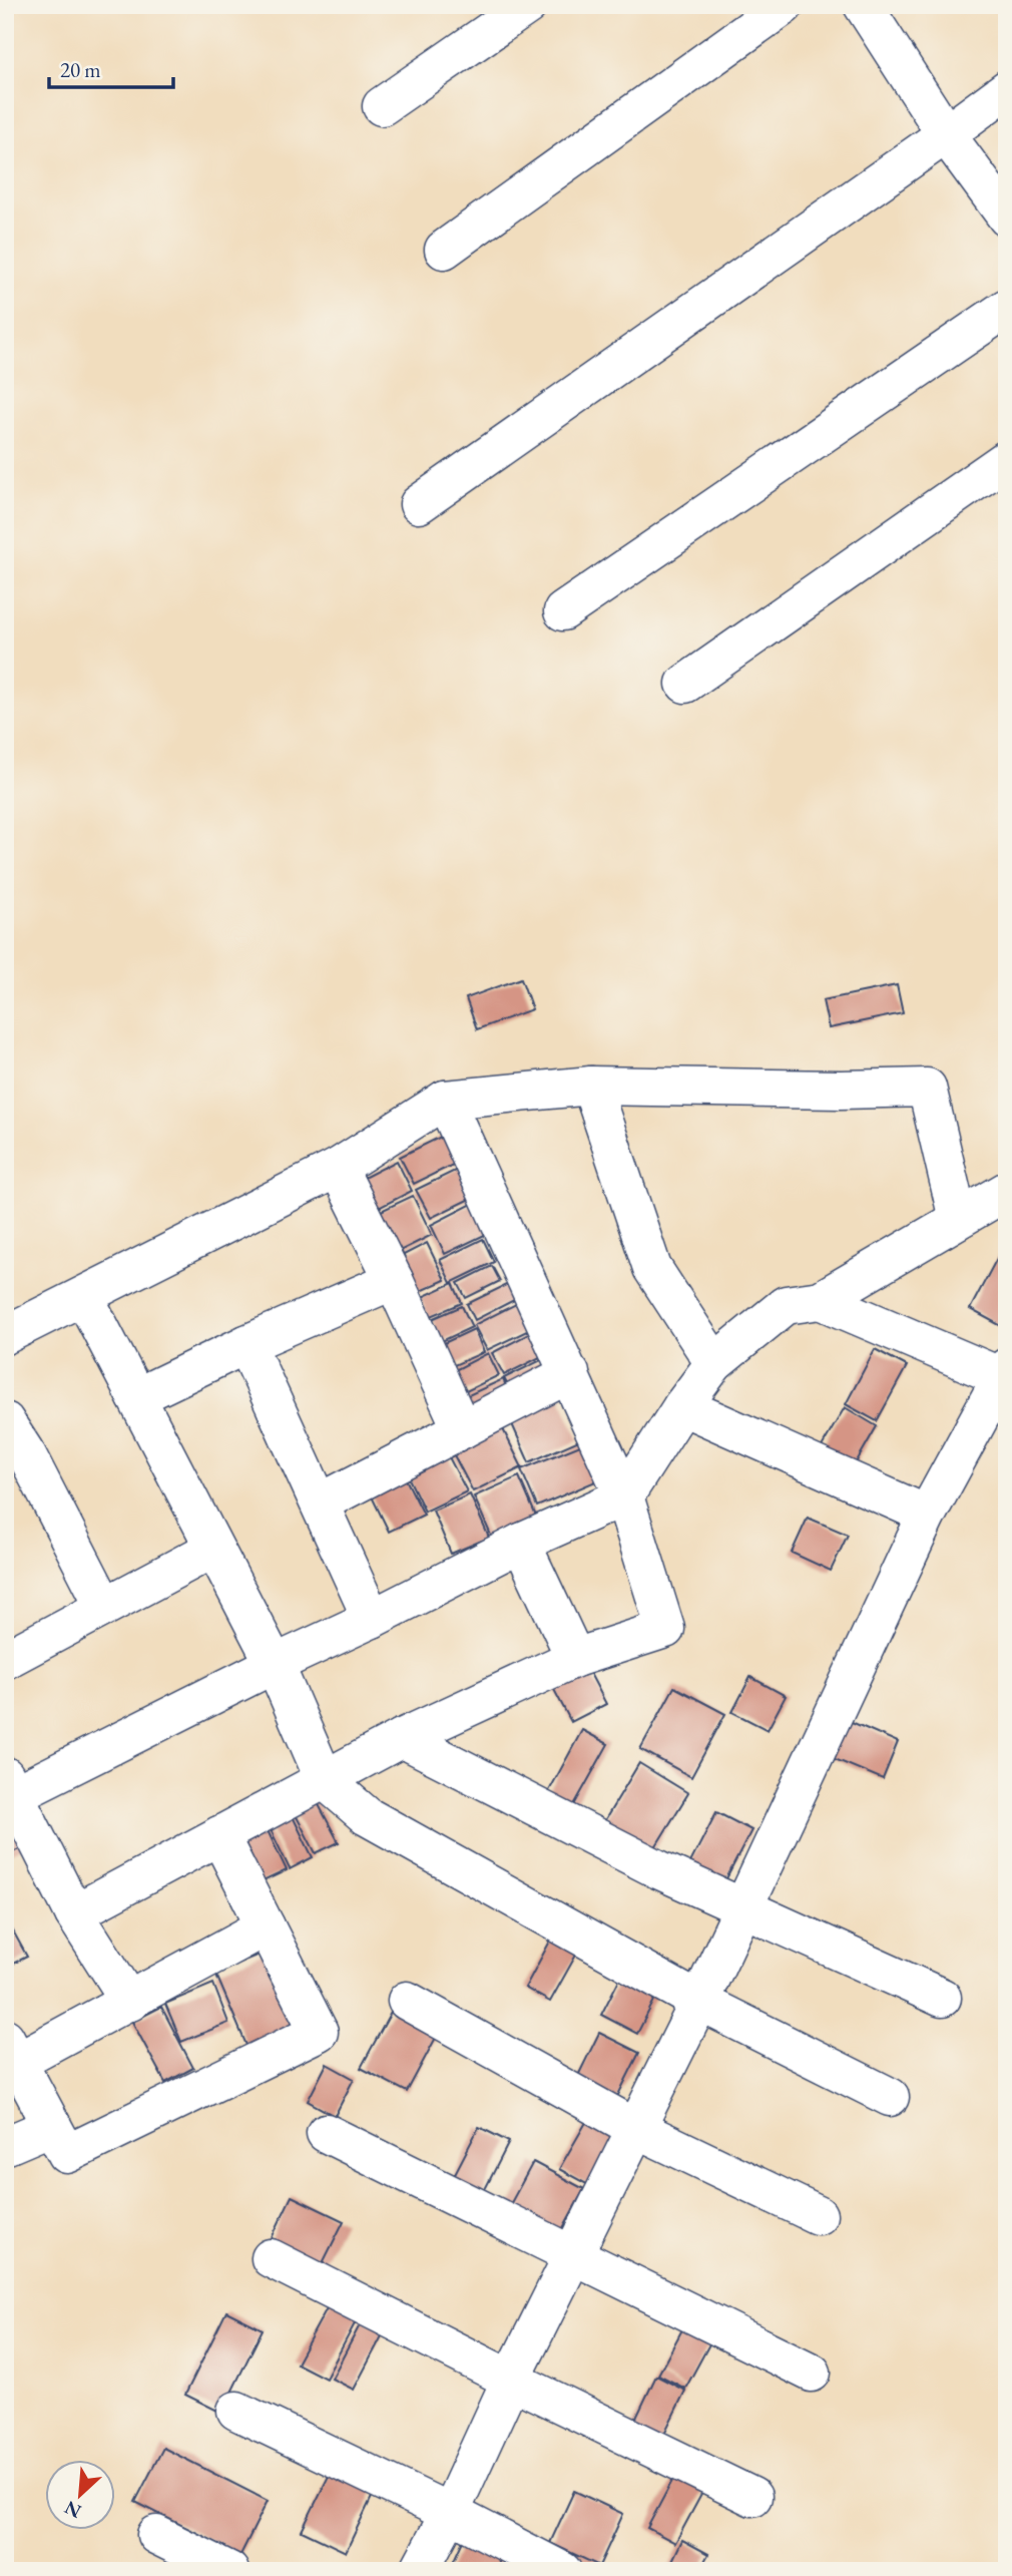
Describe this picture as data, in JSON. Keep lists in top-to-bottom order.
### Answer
{
  "scale_bar": "20 m",
  "north": "bottom left"
}
